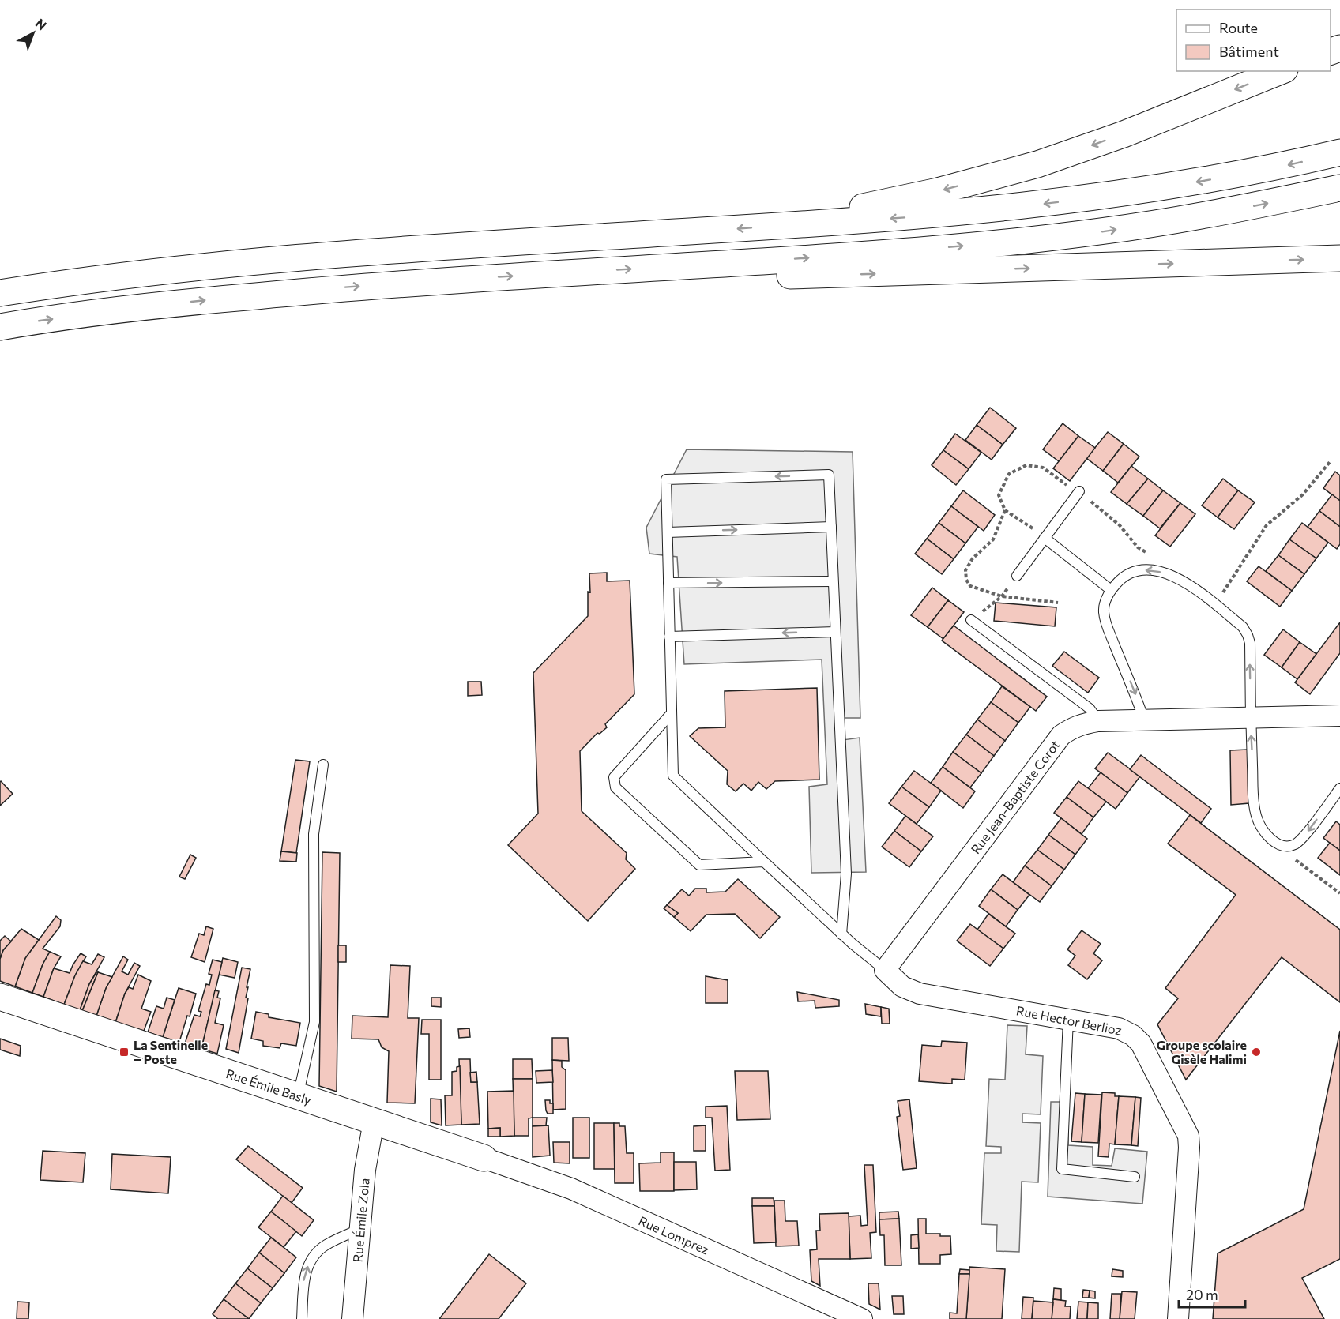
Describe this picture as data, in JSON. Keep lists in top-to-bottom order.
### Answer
{
  "streets": {
    "main road": ["Rue Émile Basly"],
    "street": [
      "Rue Jean-Baptiste Corot",
      "Rue Hector Berlioz",
      "Rue Émile Zola",
      "Rue Lomprez"
    ]
  },
  "crossings": [
    ["Rue Jean-Baptiste Corot", "Rue Hector Berlioz"],
    ["Rue Émile Basly", "Rue Émile Zola"],
    ["Rue Émile Basly", "Rue Lomprez"]
  ],
  "places": {
    "transit": ["La Sentinelle – Poste"],
    "other": ["Groupe scolaire Gisèle Halimi"]
  },
  "legend": ["Route", "Bâtiment"],
  "scale_bar": "20 m",
  "north": "top right"
}
